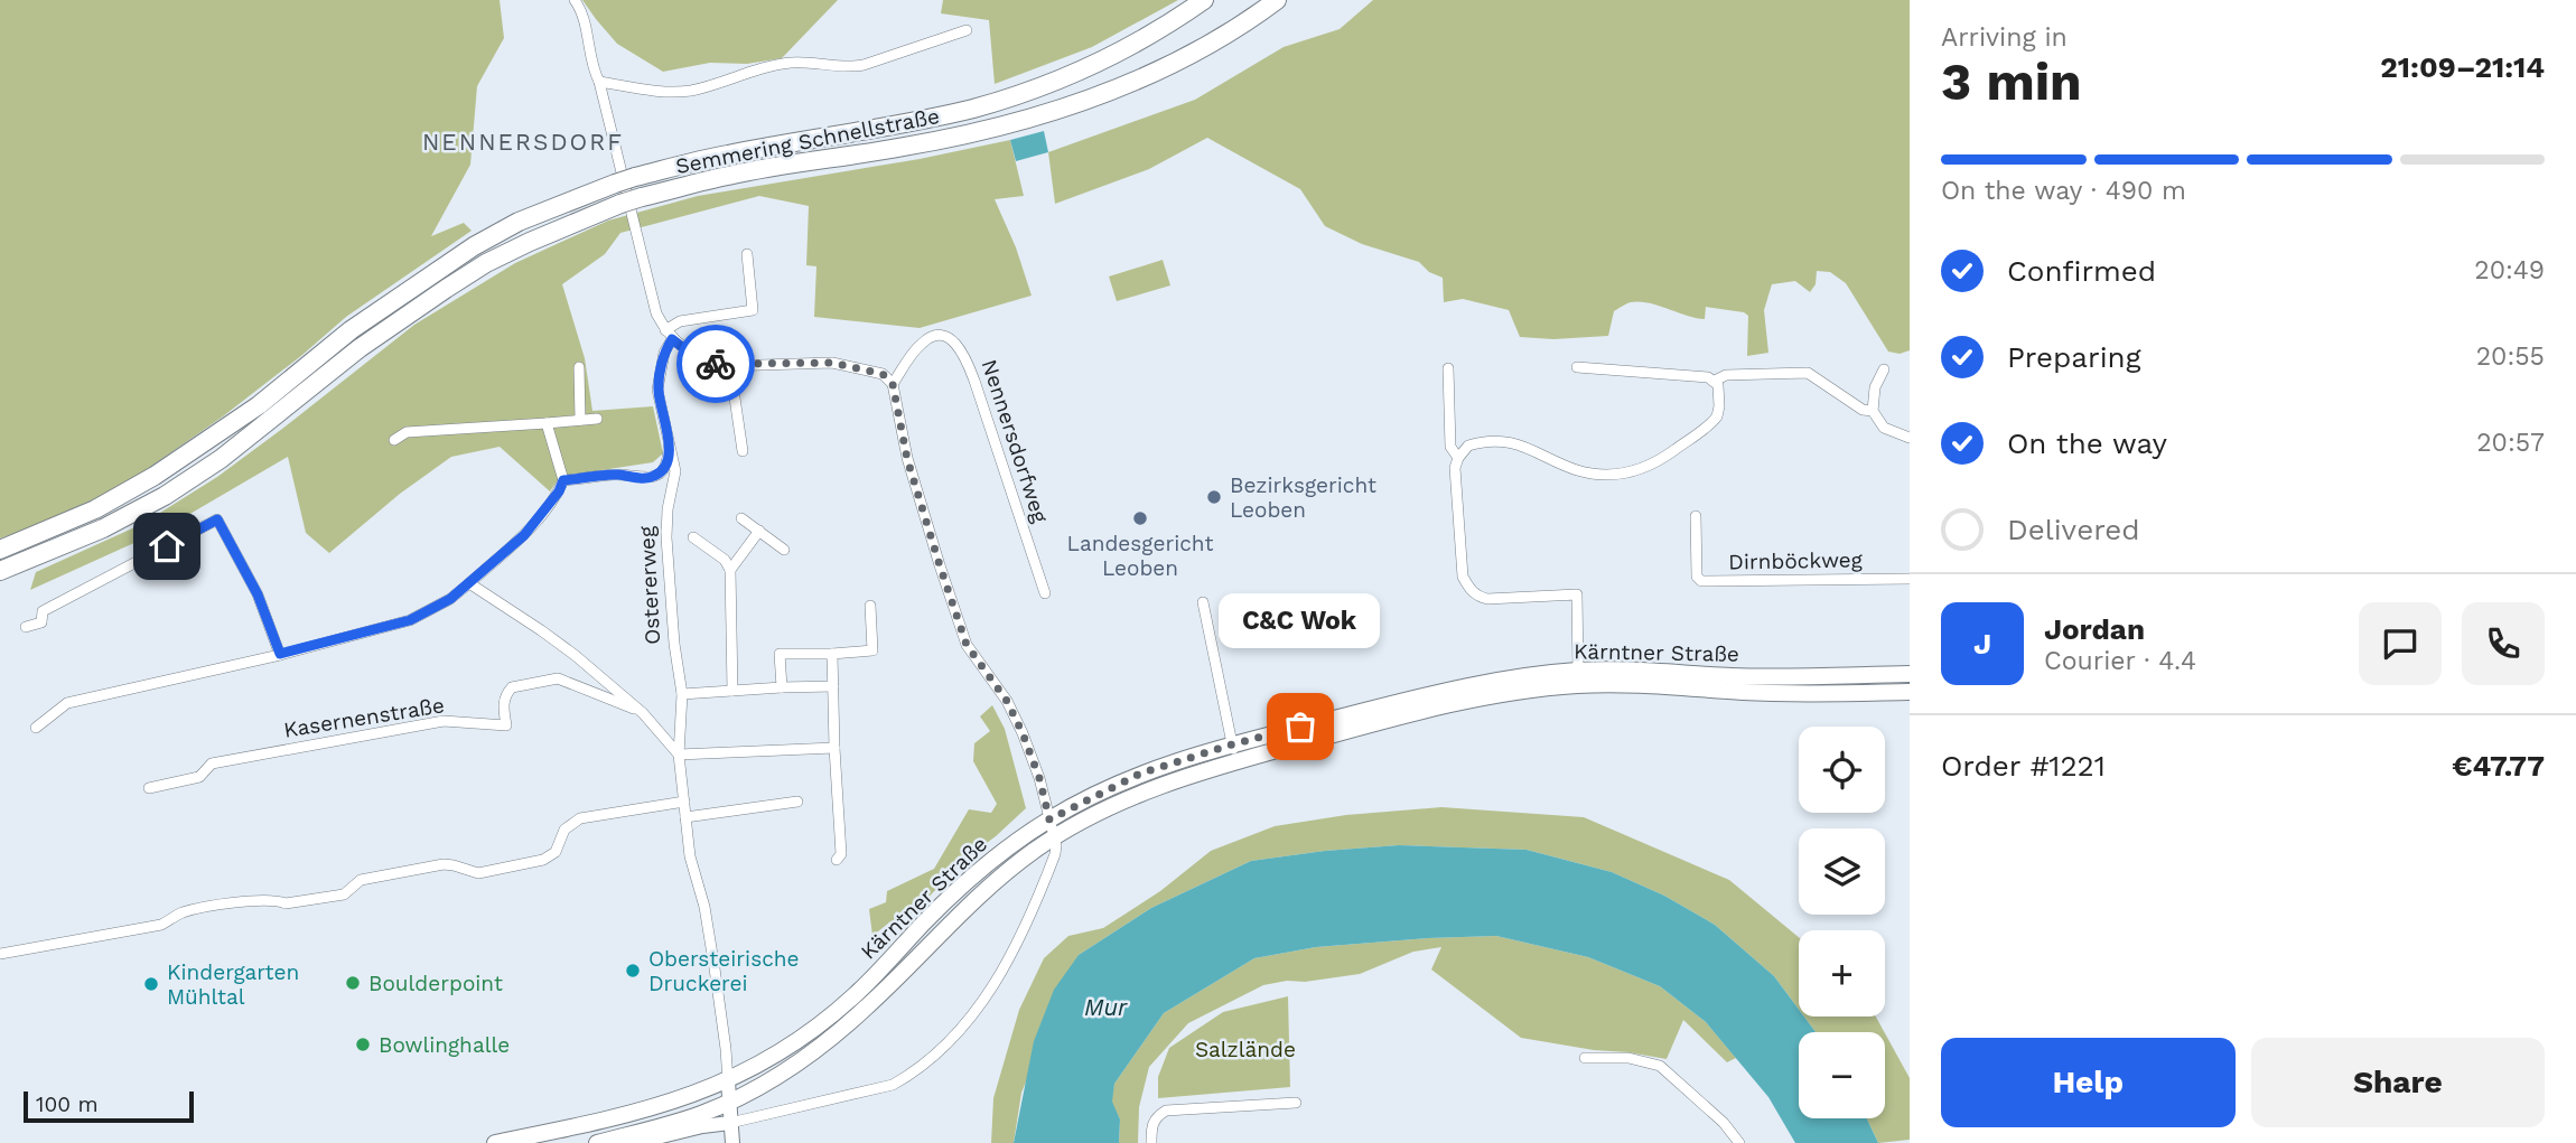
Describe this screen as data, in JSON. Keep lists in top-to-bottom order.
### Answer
{
  "streets": {
    "highway": ["Semmering Schnellstraße"],
    "main road": ["Ostererweg", "Kärntner Straße"],
    "street": ["Nennersdorfweg", "Dirnböckweg", "Kasernenstraße"]
  },
  "crossings": [
    ["Ostererweg", "Kärntner Straße"]
  ],
  "districts": ["NENNERSDORF"],
  "water": ["Mur"],
  "parks": ["Salzlände"],
  "places": [
    "Bezirksgericht Leoben",
    "Landesgericht Leoben",
    "C&C Wok",
    "Obersteirische Druckerei",
    "Boulderpoint",
    "Kindergarten Mühltal",
    "Bowlinghalle"
  ],
  "scale_bar": "100 m",
  "page": {
    "heading": ["3 min", "Arriving in", "21:09–21:14"],
    "panel": [
      "Jordan",
      "Courier · 4.4",
      "Order #1221",
      "€47.77"
    ],
    "bar": "On the way · 490 m",
    "list": [
      ["Confirmed", "20:49"],
      ["Preparing", "20:55"],
      ["On the way", "20:57"],
      "Delivered"
    ],
    "bubble": "C&C Wok",
    "round": "J",
    "map_buttons": ["+", "−"],
    "buttons": ["Help", "Share"],
    "scale": "100 m"
  }
}
